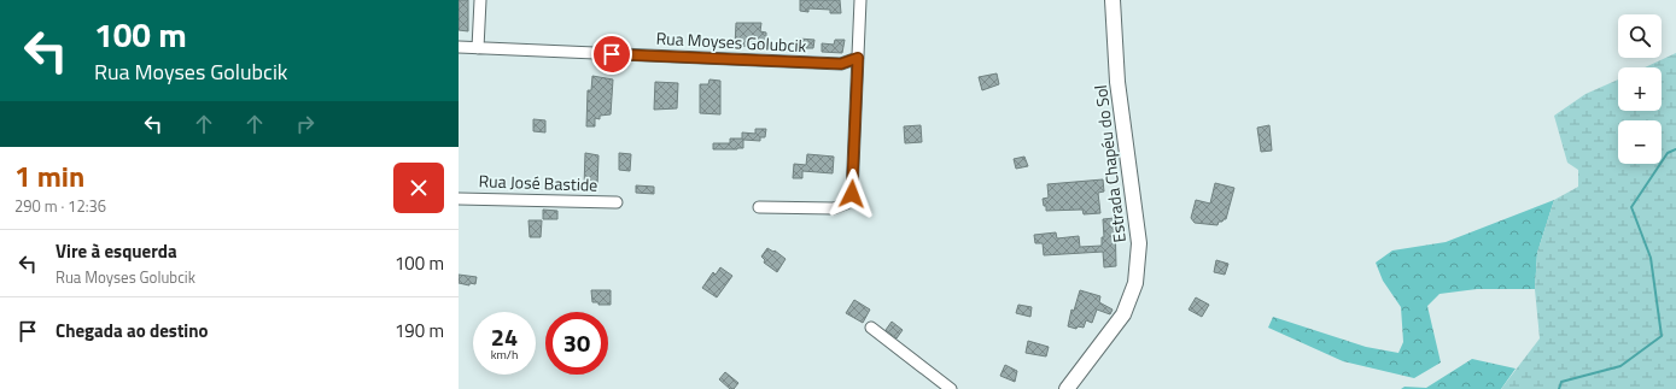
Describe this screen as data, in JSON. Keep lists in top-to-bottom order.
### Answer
{
  "streets": {
    "main road": ["Estrada Chapéu do Sol"],
    "street": ["Rua Moyses Golubcik", "Rua José Bastide"]
  },
  "page": {
    "turn": ["100 m", "Rua Moyses Golubcik"],
    "map_buttons": ["+", "−"],
    "heading": ["1 min", "290 m · 12:36"],
    "list": [
      {
        "name": "Vire à esquerda",
        "note": "Rua Moyses Golubcik",
        "value": "100 m"
      },
      {
        "name": "Chegada ao destino",
        "value": "190 m"
      }
    ],
    "speed": "24 km/h",
    "limit": "30"
  }
}
